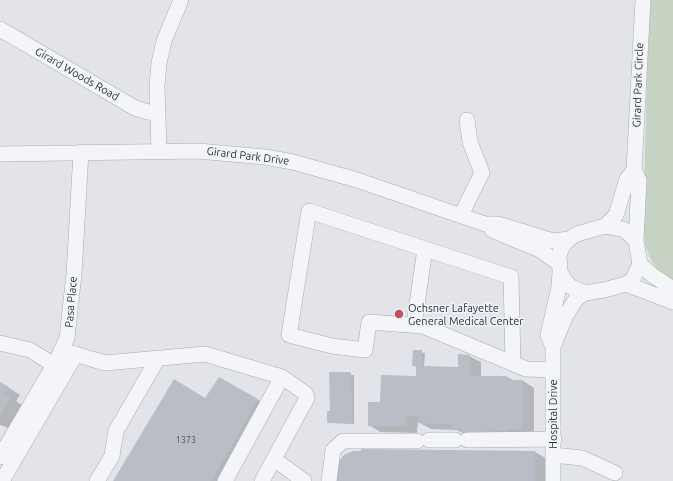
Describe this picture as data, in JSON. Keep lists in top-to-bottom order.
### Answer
{
  "streets": {
    "street": [
      "Girard Woods Road",
      "Girard Park Circle",
      "Girard Park Drive",
      "Pasa Place",
      "Hospital Drive"
    ]
  },
  "crossings": [
    ["Girard Park Circle", "Girard Park Drive"],
    ["Girard Park Circle", "Hospital Drive"],
    ["Girard Park Drive", "Pasa Place"],
    ["Girard Park Drive", "Hospital Drive"]
  ],
  "places": ["Ochsner Lafayette General Medical Center"],
  "house_numbers": ["1373"]
}
